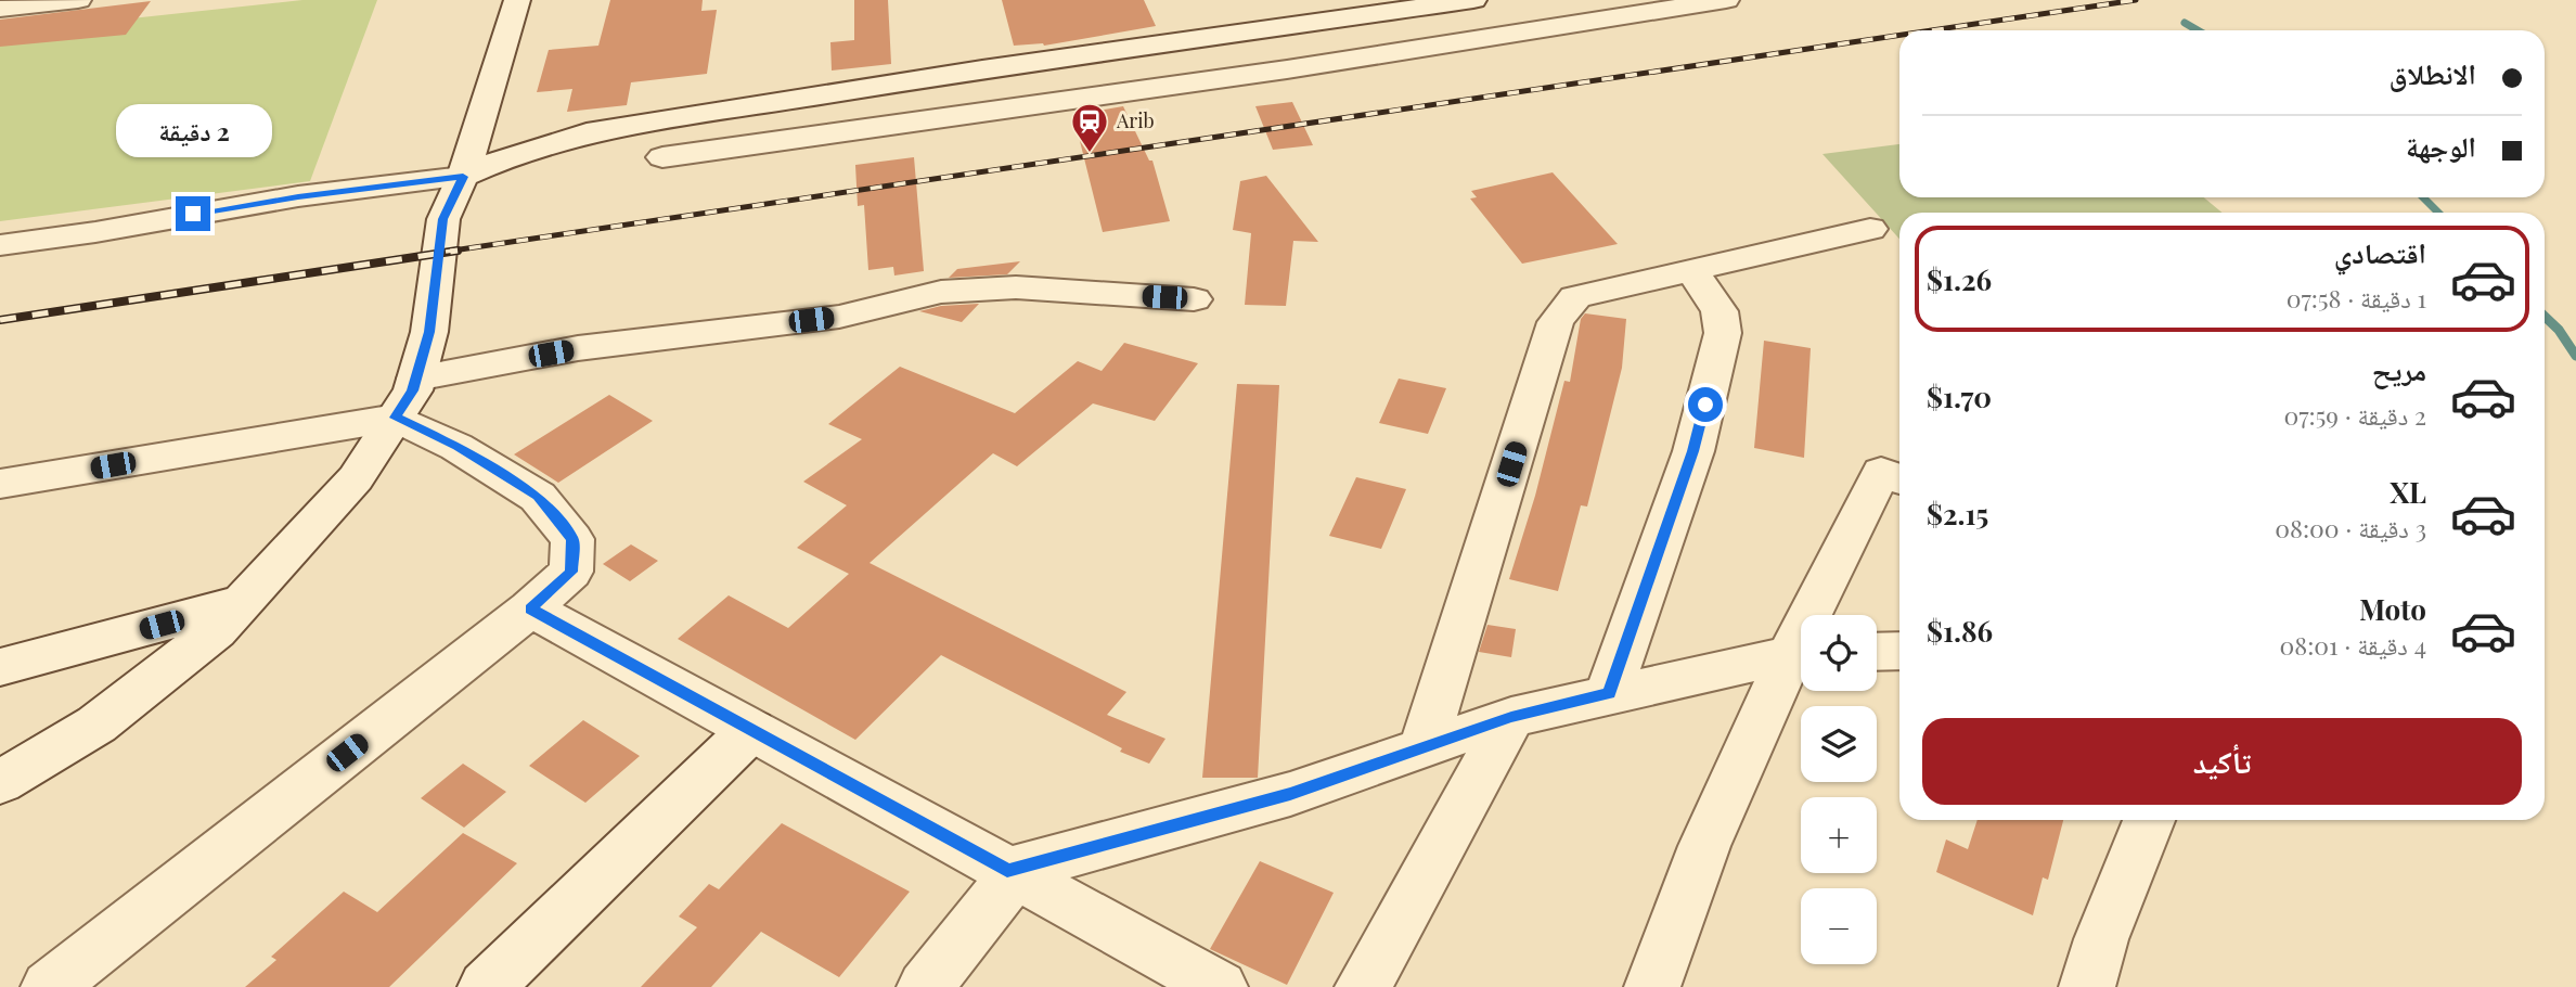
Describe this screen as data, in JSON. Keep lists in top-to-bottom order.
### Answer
{
  "places": {
    "station": ["Arib"]
  },
  "page": {
    "banner": ["الانطلاق", "الوجهة"],
    "bubble": "2 دقيقة",
    "list": [
      {
        "name": "اقتصادي",
        "note": "1 دقيقة · 07:58",
        "value": "$1.26"
      },
      {
        "name": "مريح",
        "note": "2 دقيقة · 07:59",
        "value": "$1.70"
      },
      {
        "name": "XL",
        "note": "3 دقيقة · 08:00",
        "value": "$2.15"
      },
      {
        "name": "Moto",
        "note": "4 دقيقة · 08:01",
        "value": "$1.86"
      }
    ],
    "map_buttons": ["+", "−"],
    "buttons": "تأكيد"
  }
}
